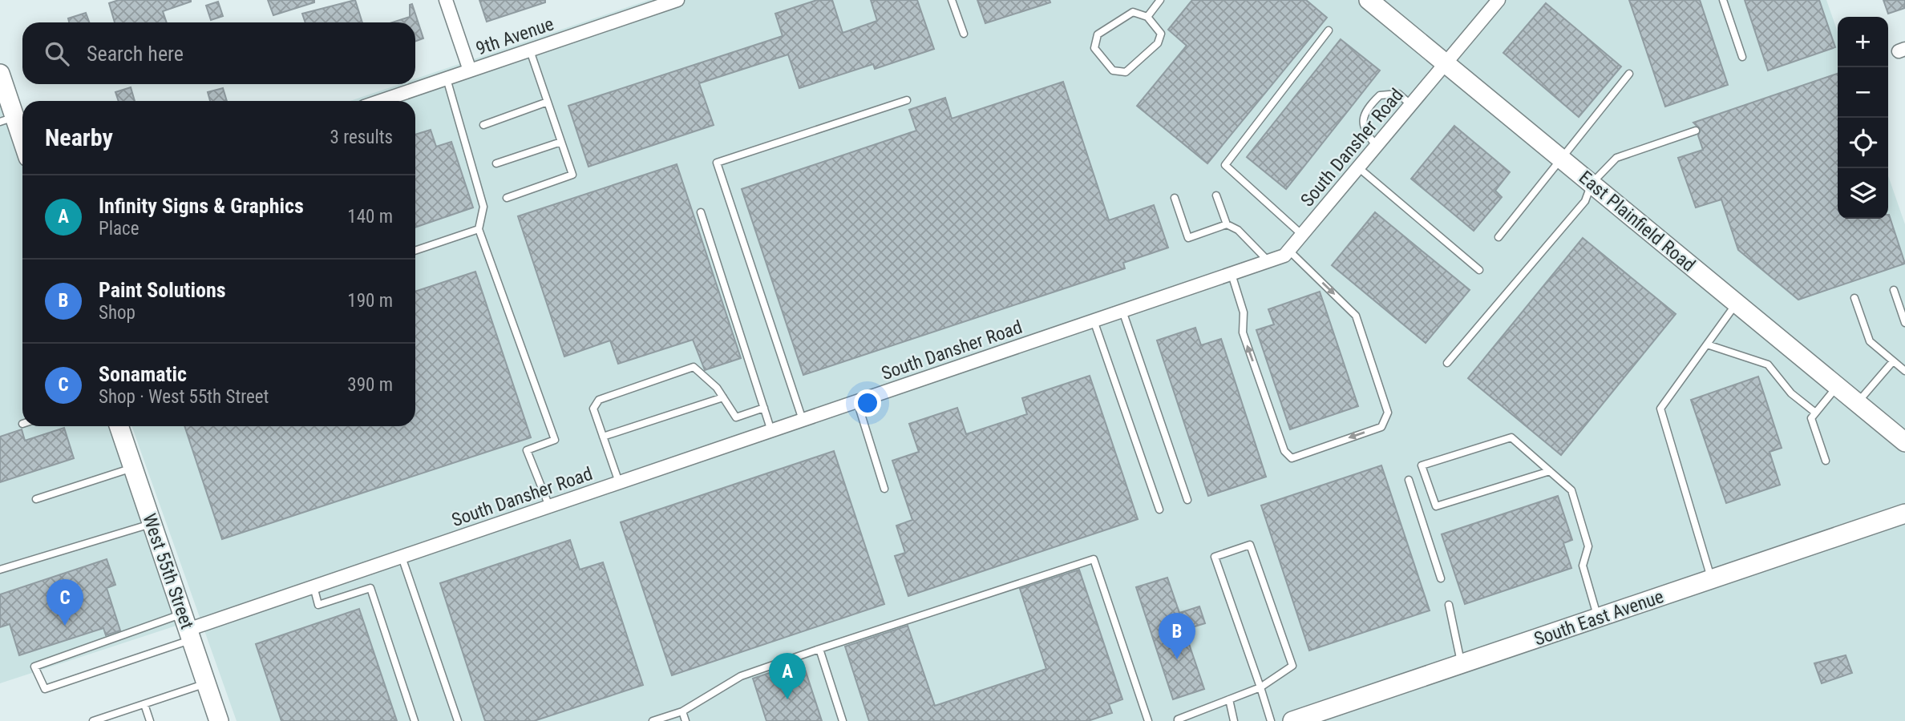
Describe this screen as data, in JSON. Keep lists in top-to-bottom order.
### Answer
{
  "streets": {
    "main road": ["East Plainfield Road", "West 55th Street", "South East Avenue"],
    "street": ["9th Avenue", "South Dansher Road"]
  },
  "crossings": [
    ["South Dansher Road", "East Plainfield Road"],
    ["South Dansher Road", "West 55th Street"]
  ],
  "page": {
    "map_buttons": ["+", "−"],
    "search": "Search here",
    "heading": ["Nearby", "3 results"],
    "list": [
      {
        "mark": "A",
        "name": "Infinity Signs & Graphics",
        "note": "Place",
        "value": "140 m"
      },
      {
        "mark": "B",
        "name": "Paint Solutions",
        "note": "Shop",
        "value": "190 m"
      },
      {
        "mark": "C",
        "name": "Sonamatic",
        "note": "Shop · West 55th Street",
        "value": "390 m"
      }
    ],
    "pins": ["C", "B", "A"]
  }
}
